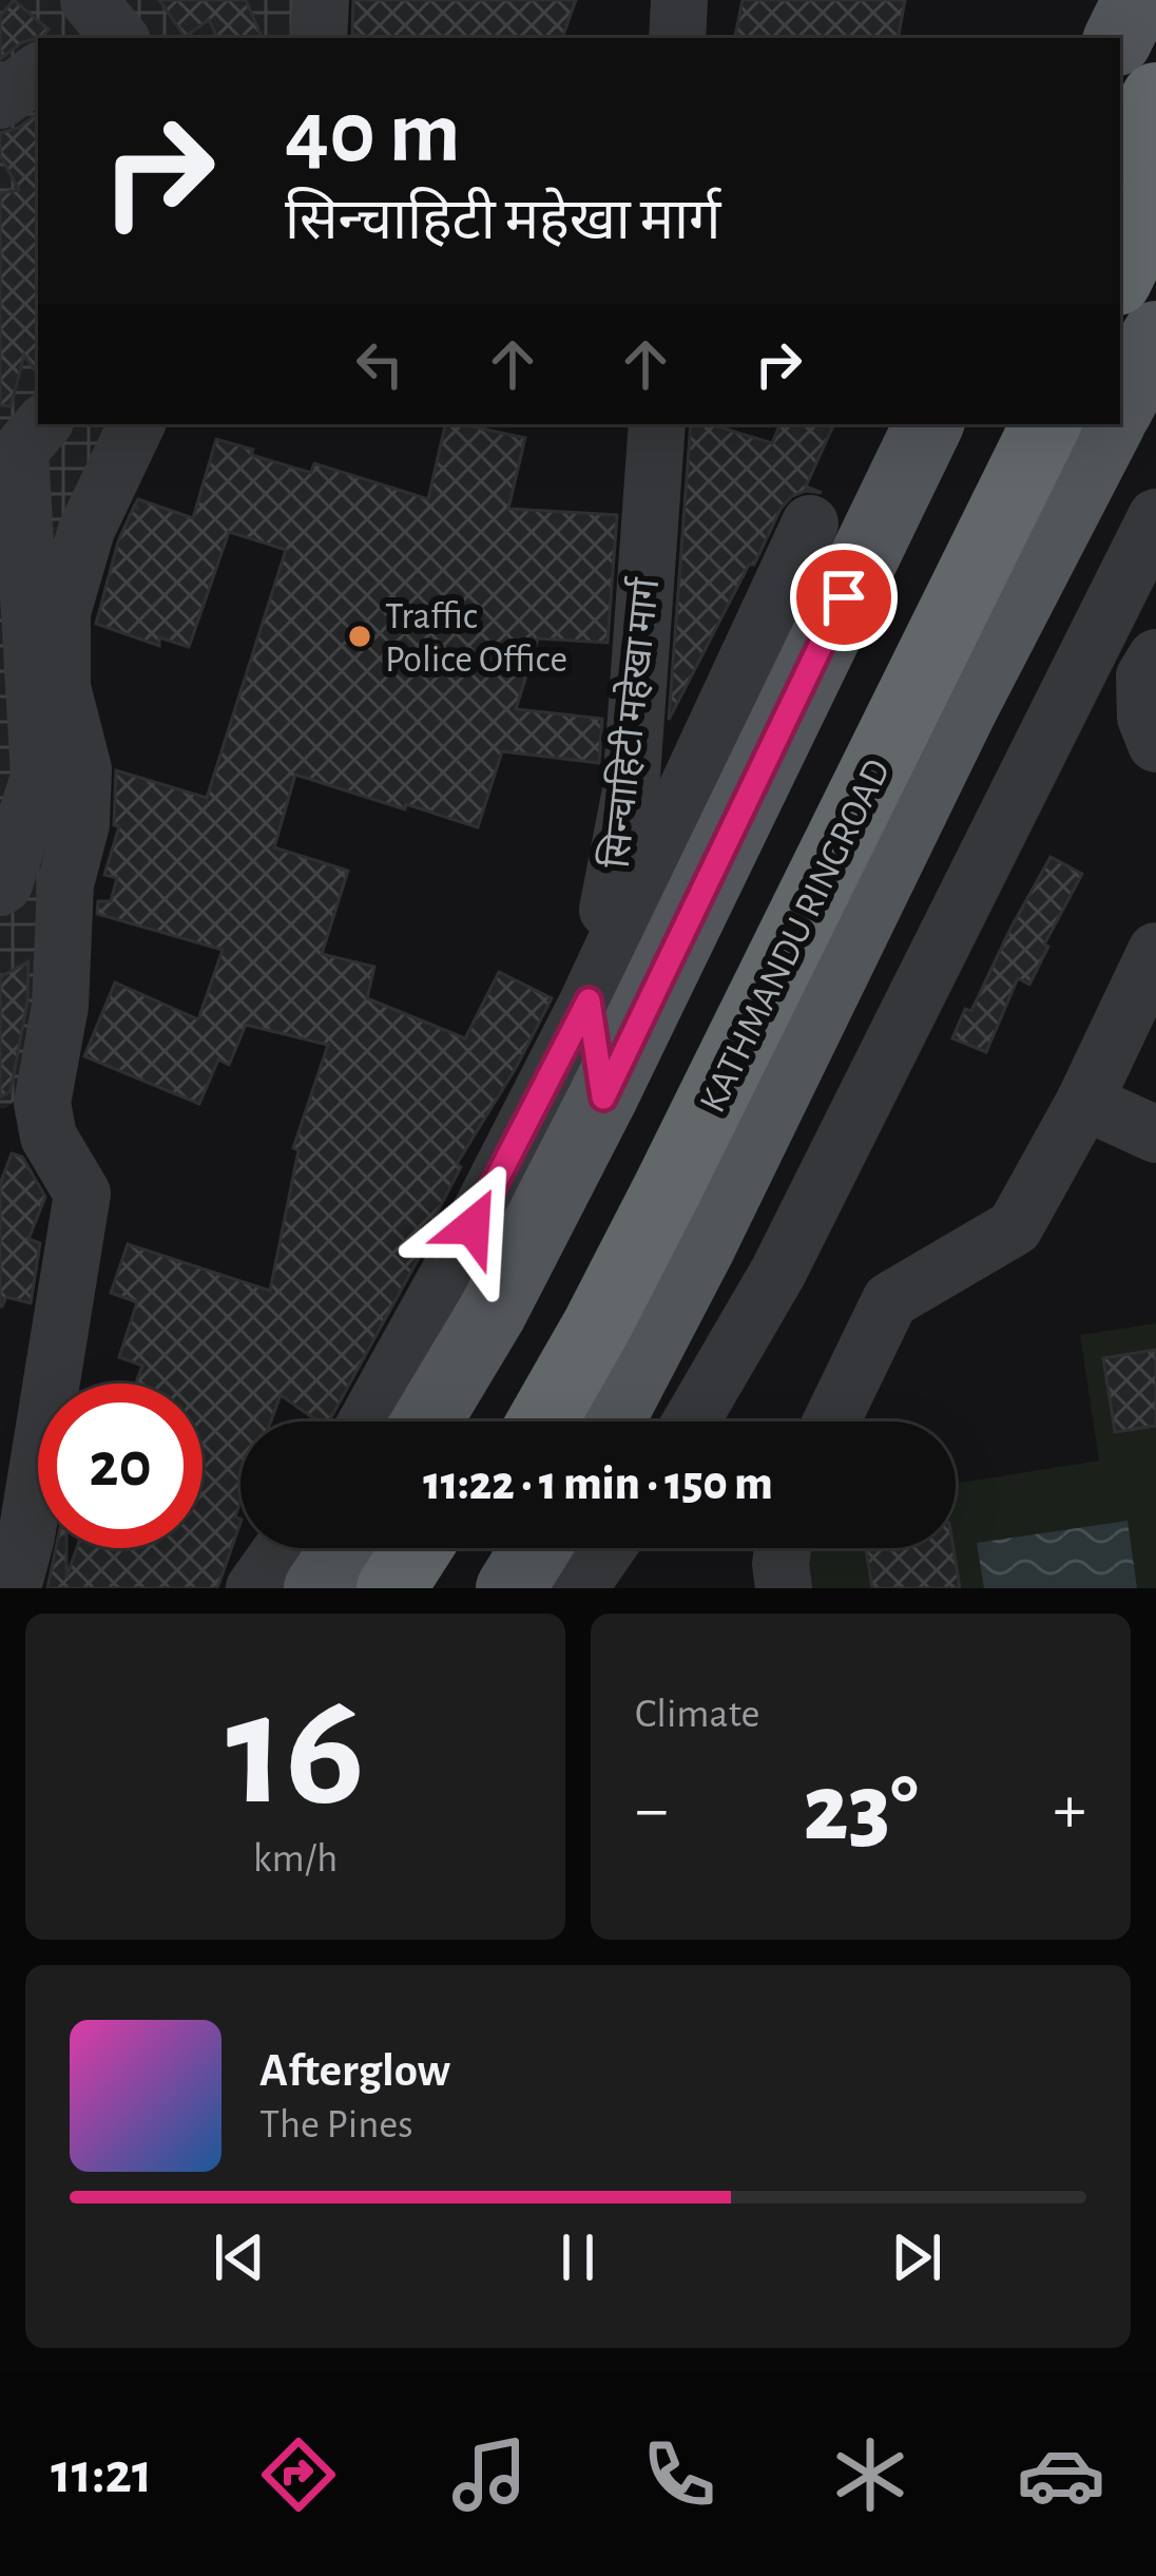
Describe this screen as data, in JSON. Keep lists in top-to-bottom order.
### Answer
{
  "streets": {
    "highway": ["KATHMANDU RINGROAD"],
    "street": ["सिन्चाहिटी महेखा मार्ग"]
  },
  "places": ["Traffic Police Office"],
  "page": {
    "turn": ["40 m", "सिन्चाहिटी महेखा मार्ग"],
    "limit": "20",
    "trip": "11:22 · 1 min · 150 m",
    "tile": [
      ["16", "km/h"],
      "Climate"
    ],
    "heat": ["−", "23°", "+"],
    "song": ["Afterglow", "The Pines"],
    "tabs": "11:21"
  }
}
